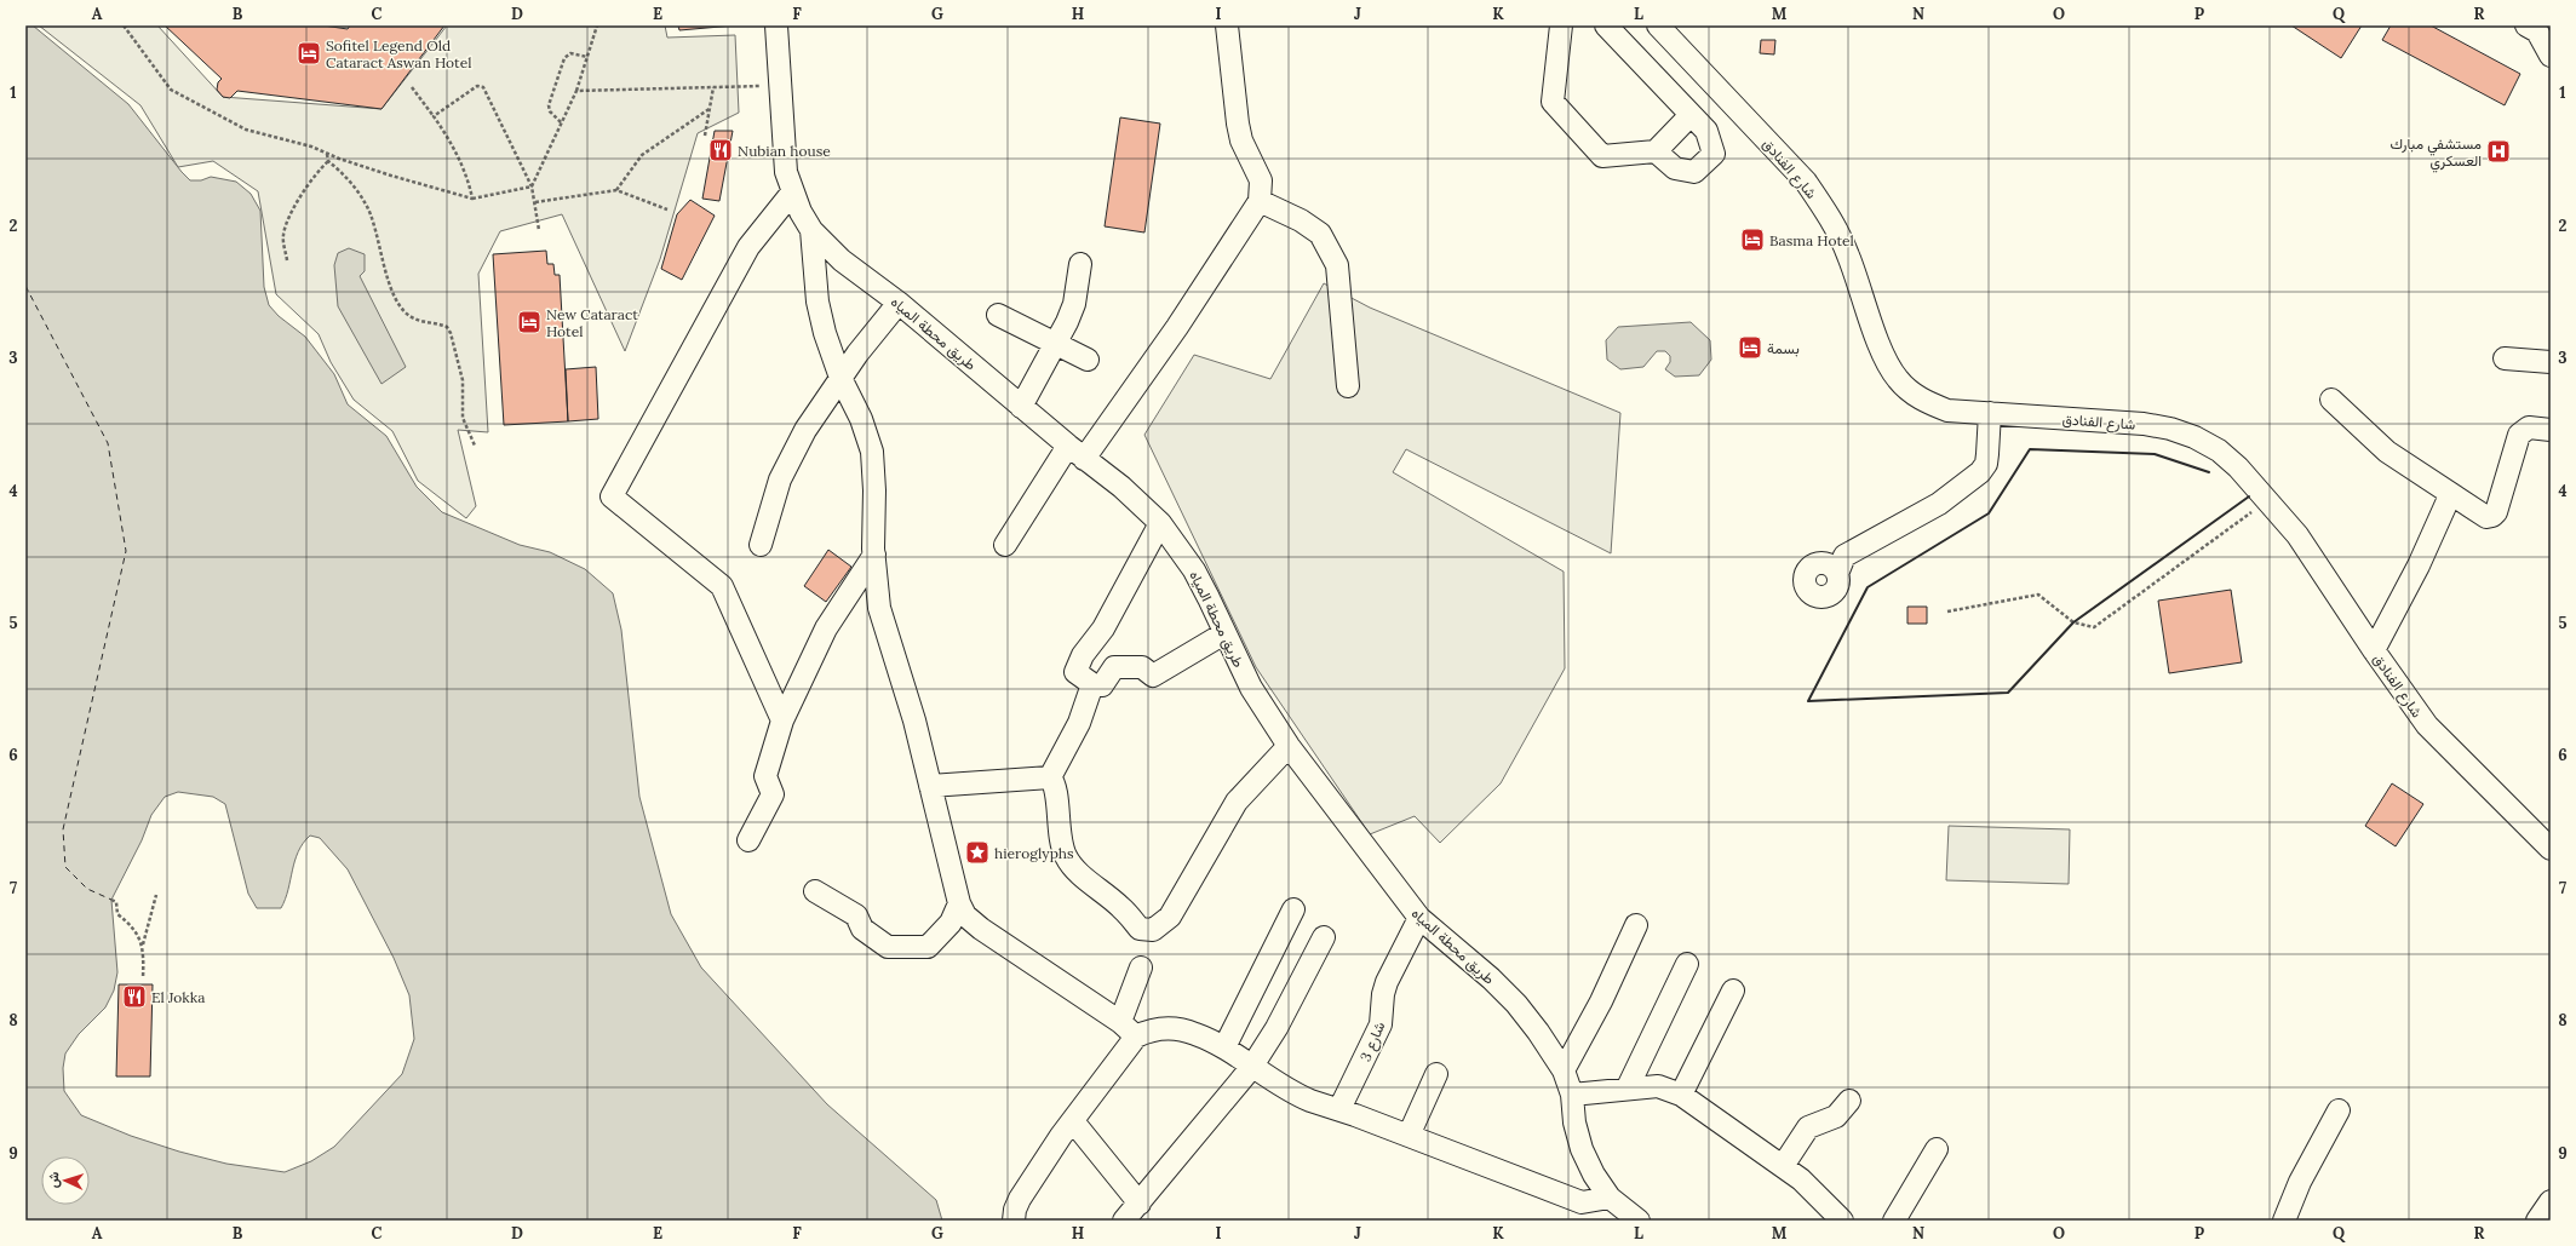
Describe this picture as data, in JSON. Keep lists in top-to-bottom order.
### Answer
{
  "streets": {
    "street": ["شارع الفنادق", "طريق محطة المياه", "شارع 3"]
  },
  "crossings": [
    ["طريق محطة المياه", "شارع 3"]
  ],
  "places": {
    "hotel": [
      "Sofitel Legend Old Cataract Aswan Hotel",
      "Basma Hotel",
      "New Cataract Hotel",
      "بسمة"
    ],
    "restaurant": ["Nubian house", "El Jokka"],
    "hospital": ["مستشفي مبارك العسكري"],
    "place": ["hieroglyphs"]
  },
  "north": "left",
  "grid": {
    "columns": [
      "A",
      "B",
      "C",
      "D",
      "E",
      "F",
      "G",
      "H",
      "I",
      "J",
      "K",
      "L",
      "M",
      "N",
      "O",
      "P",
      "Q",
      "R"
    ],
    "rows": [
      "1",
      "2",
      "3",
      "4",
      "5",
      "6",
      "7",
      "8",
      "9"
    ]
  }
}
